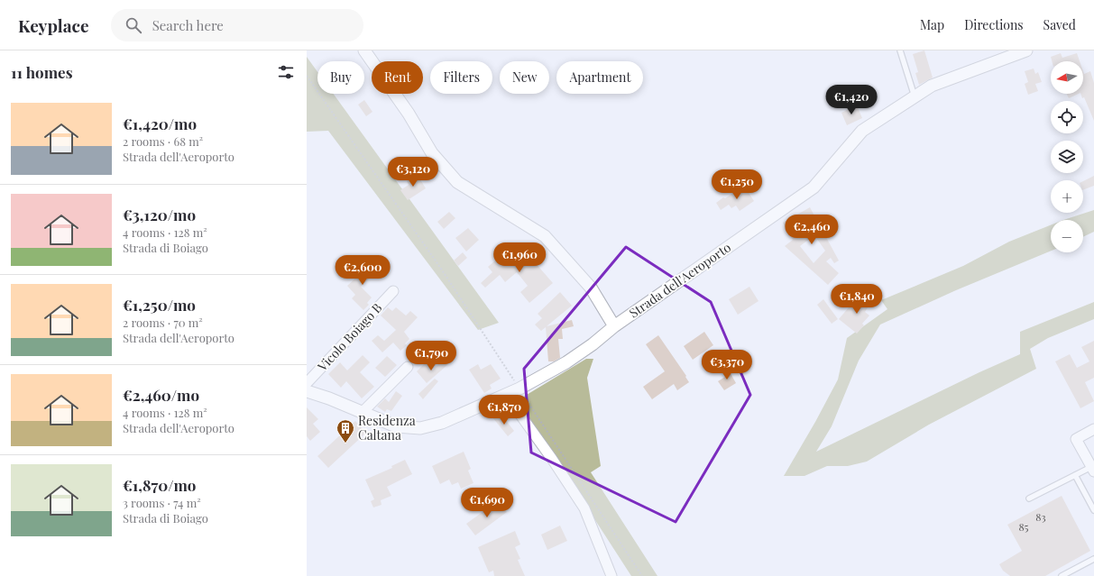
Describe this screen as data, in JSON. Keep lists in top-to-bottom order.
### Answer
{
  "streets": {
    "street": ["Strada dell'Aeroporto", "Vicolo Boiago B"]
  },
  "places": {
    "building": ["Residenza Caltana"]
  },
  "house_numbers": ["83", "85"],
  "north": "left",
  "page": {
    "header": "Keyplace",
    "search": "Search here",
    "nav": ["Map", "Directions", "Saved"],
    "heading": "11 homes",
    "map_buttons": ["+", "−"],
    "chip": [
      "Buy",
      "Rent",
      "Filters",
      "New",
      "Apartment"
    ],
    "price": [
      "€1,420",
      "€3,120",
      "€1,250",
      "€2,460",
      "€1,960",
      "€2,600",
      "€1,840",
      "€1,790",
      "€3,370",
      "€1,870",
      "€1,690"
    ],
    "list": [
      {
        "name": "€1,420/mo",
        "note": "2 rooms · 68 m² · Strada dell'Aeroporto"
      },
      {
        "name": "€3,120/mo",
        "note": "4 rooms · 128 m² · Strada di Boiago"
      },
      {
        "name": "€1,250/mo",
        "note": "2 rooms · 70 m² · Strada dell'Aeroporto"
      },
      {
        "name": "€2,460/mo",
        "note": "4 rooms · 128 m² · Strada dell'Aeroporto"
      },
      {
        "name": "€1,870/mo",
        "note": "3 rooms · 74 m² · Strada di Boiago"
      }
    ]
  }
}
